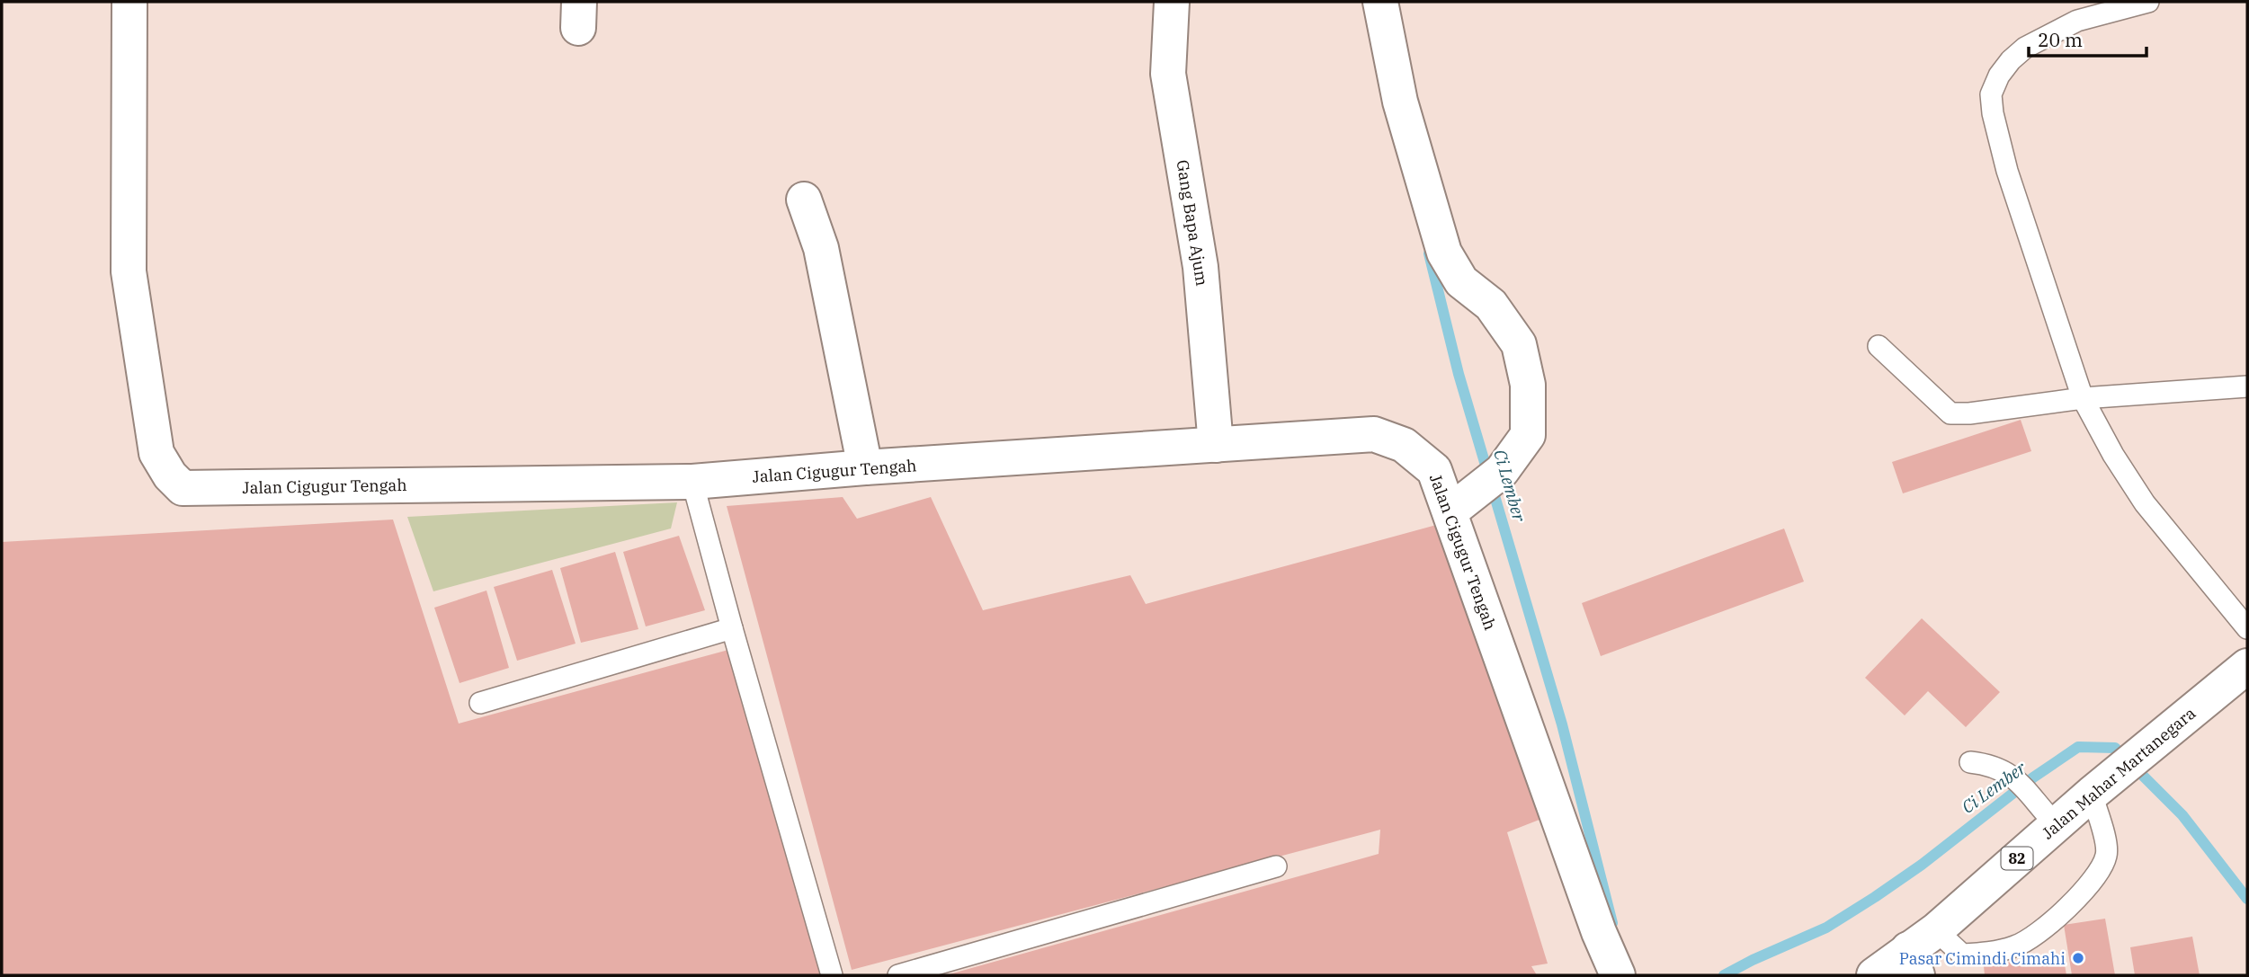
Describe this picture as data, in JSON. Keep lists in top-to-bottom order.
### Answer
{
  "streets": {
    "street": [
      "Gang Bapa Ajum",
      "Jalan Cigugur Tengah",
      "Jalan Mahar Martanegara",
      "82"
    ]
  },
  "crossings": [
    ["Gang Bapa Ajum", "Jalan Cigugur Tengah"]
  ],
  "water": ["Ci Lember"],
  "places": ["Pasar Cimindi Cimahi"],
  "scale_bar": "20 m"
}
